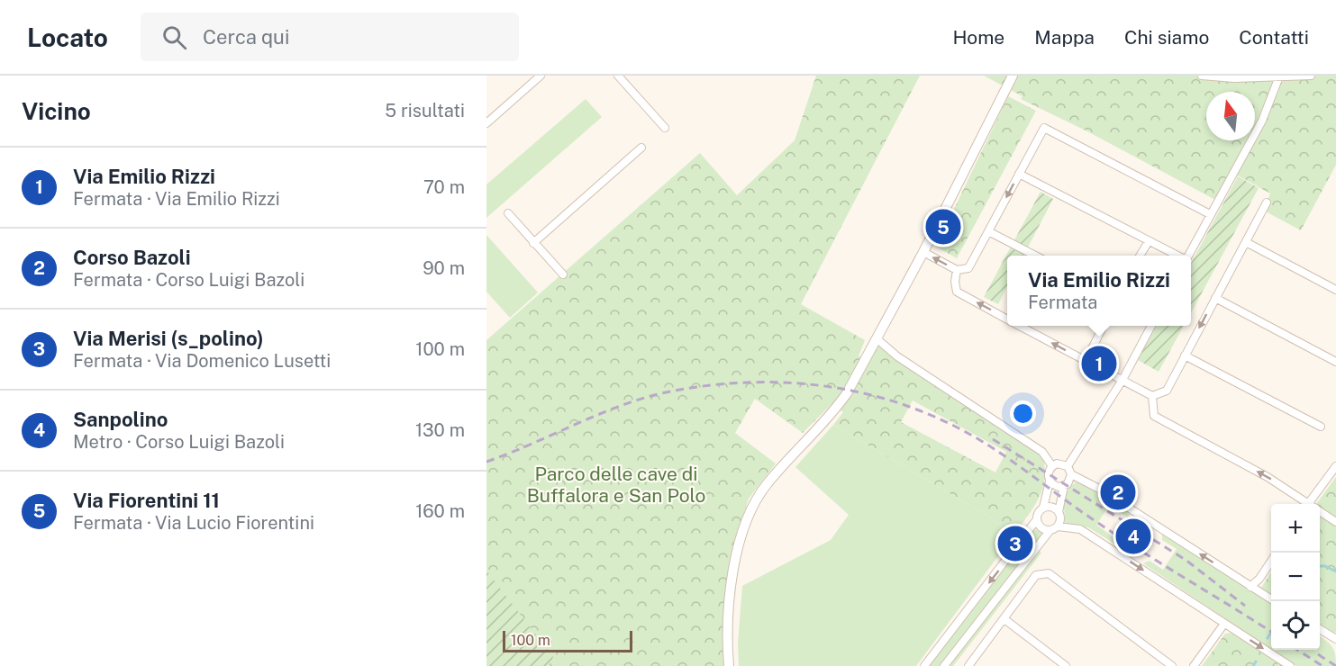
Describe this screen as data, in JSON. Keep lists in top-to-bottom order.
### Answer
{
  "parks": ["Parco delle cave di Buffalora e San Polo"],
  "scale_bar": "100 m",
  "north": "top",
  "page": {
    "header": "Locato",
    "search": "Cerca qui",
    "nav": [
      "Home",
      "Mappa",
      "Chi siamo",
      "Contatti"
    ],
    "heading": ["Vicino", "5 risultati"],
    "list": [
      {
        "mark": "1",
        "name": "Via Emilio Rizzi",
        "note": "Fermata · Via Emilio Rizzi",
        "value": "70 m"
      },
      {
        "mark": "2",
        "name": "Corso Bazoli",
        "note": "Fermata · Corso Luigi Bazoli",
        "value": "90 m"
      },
      {
        "mark": "3",
        "name": "Via Merisi (s_polino)",
        "note": "Fermata · Via Domenico Lusetti",
        "value": "100 m"
      },
      {
        "mark": "4",
        "name": "Sanpolino",
        "note": "Metro · Corso Luigi Bazoli",
        "value": "130 m"
      },
      {
        "mark": "5",
        "name": "Via Fiorentini 11",
        "note": "Fermata · Via Lucio Fiorentini",
        "value": "160 m"
      }
    ],
    "pins": [
      "5",
      "1",
      "2",
      "4",
      "3"
    ],
    "popup": ["Via Emilio Rizzi", "Fermata"],
    "map_buttons": ["+", "−"],
    "scale": "100 m"
  }
}
